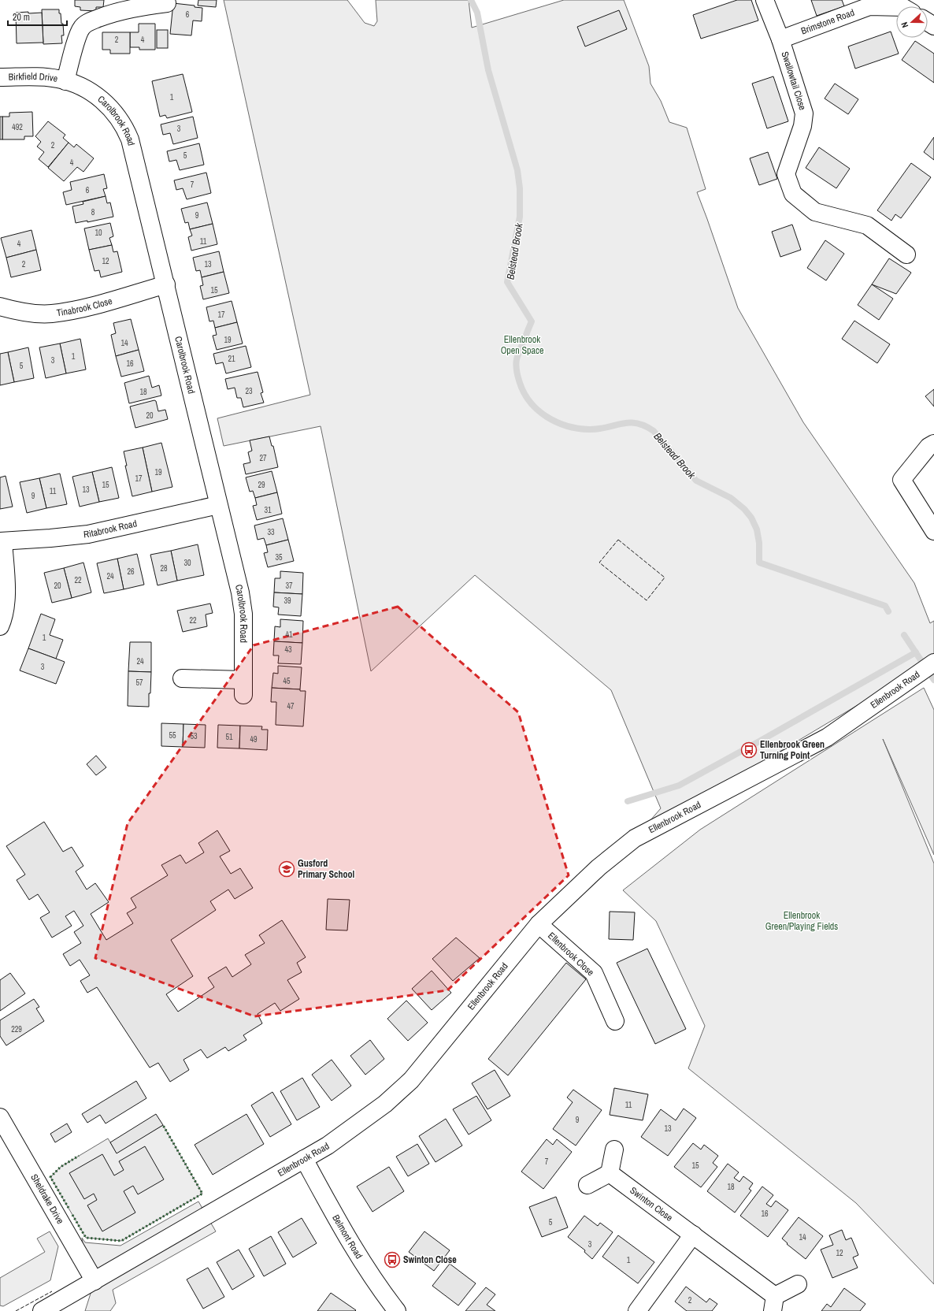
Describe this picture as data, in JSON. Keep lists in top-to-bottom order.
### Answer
{
  "streets": {
    "street": [
      "Brimstone Road",
      "Birkfield Drive",
      "Swallowtail Close",
      "Carolbrook Road",
      "Tinabrook Close",
      "Ritabrook Road",
      "Ellenbrook Road",
      "Ellenbrook Close",
      "Sheldrake Drive",
      "Swinton Close",
      "Belmont Road"
    ]
  },
  "crossings": [
    ["Brimstone Road", "Swallowtail Close"],
    ["Birkfield Drive", "Carolbrook Road"],
    ["Carolbrook Road", "Tinabrook Close"],
    ["Carolbrook Road", "Ritabrook Road"],
    ["Ellenbrook Road", "Ellenbrook Close"],
    ["Ellenbrook Road", "Sheldrake Drive"],
    ["Ellenbrook Road", "Belmont Road"]
  ],
  "water": ["Belstead Brook"],
  "parks": ["Ellenbrook Open Space", "Ellenbrook Green/Playing Fields"],
  "places": {
    "bus stop": ["Ellenbrook Green Turning Point", "Swinton Close"],
    "school or university": ["Gusford Primary School"]
  },
  "house_numbers": [
    "6",
    "2",
    "4",
    "1",
    "492",
    "3",
    "2",
    "5",
    "4",
    "7",
    "6",
    "8",
    "9",
    "10",
    "11",
    "4",
    "12",
    "2",
    "13",
    "15",
    "17",
    "19",
    "14",
    "1",
    "21",
    "3",
    "16",
    "5",
    "23",
    "18",
    "20",
    "27",
    "19",
    "17",
    "15",
    "29",
    "13",
    "11",
    "9",
    "31",
    "33",
    "35",
    "30",
    "28",
    "26",
    "24",
    "22",
    "20",
    "37",
    "39",
    "22",
    "41",
    "1",
    "43",
    "24",
    "3",
    "45",
    "57",
    "47",
    "55",
    "53",
    "51",
    "49",
    "229",
    "11",
    "9",
    "13",
    "7",
    "15",
    "18",
    "16",
    "5",
    "14",
    "3",
    "12",
    "1",
    "2"
  ],
  "scale_bar": "20 m",
  "north": "left"
}
